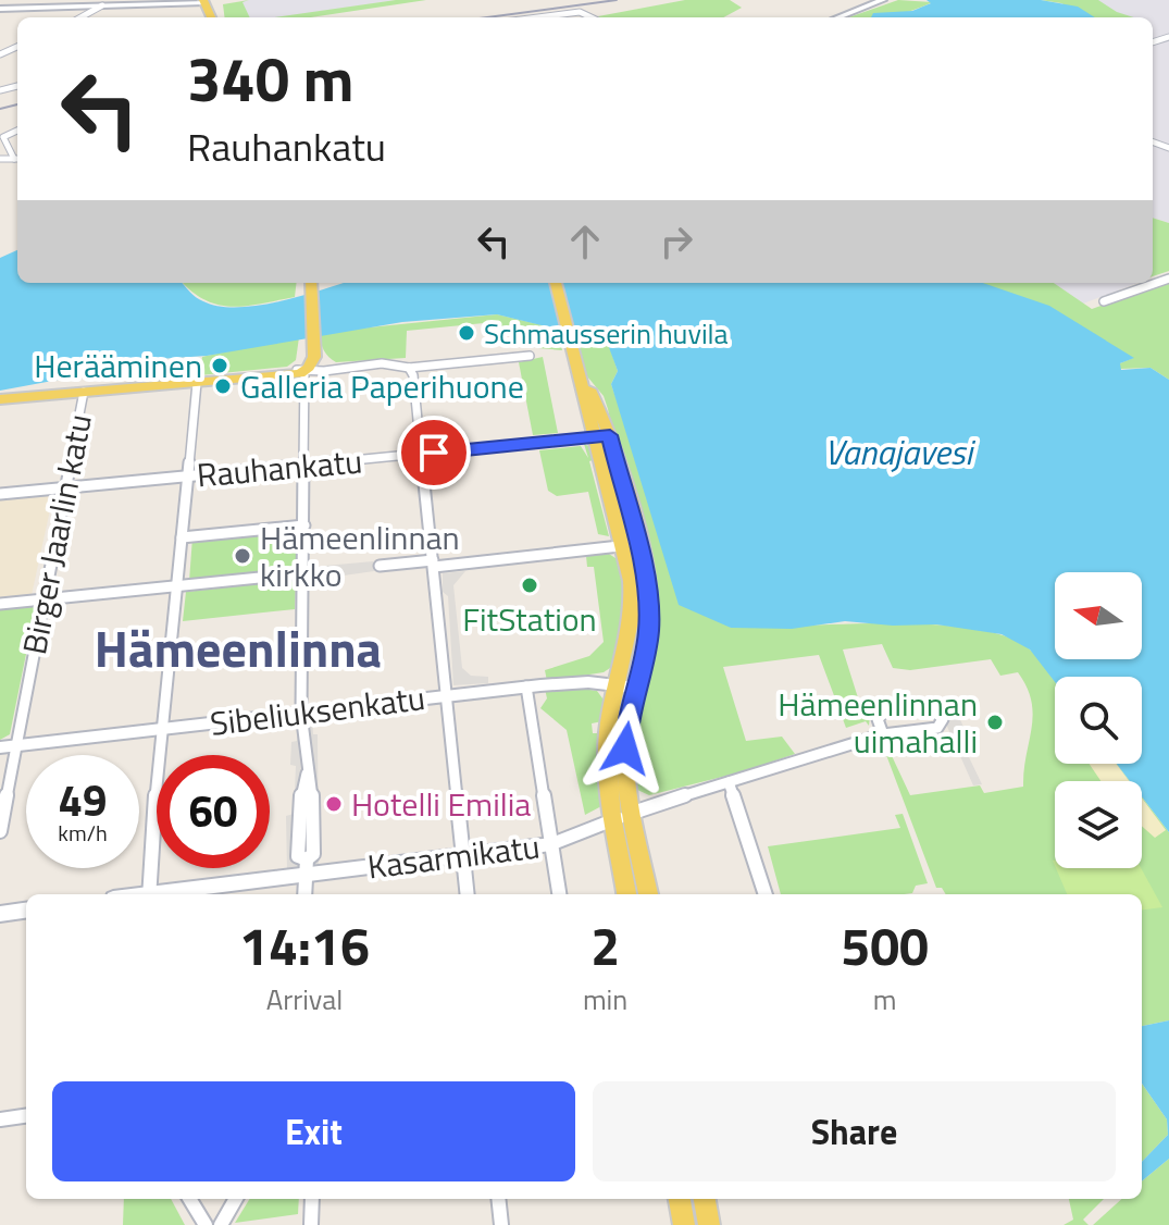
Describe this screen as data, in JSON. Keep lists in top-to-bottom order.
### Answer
{
  "streets": {
    "street": [
      "Rauhankatu",
      "Birger Jaarlin katu",
      "Sibeliuksenkatu",
      "Kasarmikatu"
    ]
  },
  "crossings": [
    ["Rauhankatu", "Birger Jaarlin katu"],
    ["Birger Jaarlin katu", "Sibeliuksenkatu"]
  ],
  "districts": ["Hämeenlinna"],
  "water": ["Vanajavesi"],
  "places": [
    "Schmausserin huvila",
    "Herääminen",
    "Galleria Paperihuone",
    "Hämeenlinnan kirkko",
    "FitStation",
    "Hämeenlinnan uimahalli",
    "Hotelli Emilia"
  ],
  "north": "left",
  "page": {
    "turn": ["340 m", "Rauhankatu"],
    "speed": "49 km/h",
    "limit": "60",
    "eta": [
      "14:16",
      "Arrival",
      "2",
      "min",
      "500",
      "m"
    ],
    "buttons": ["Exit", "Share"]
  }
}
